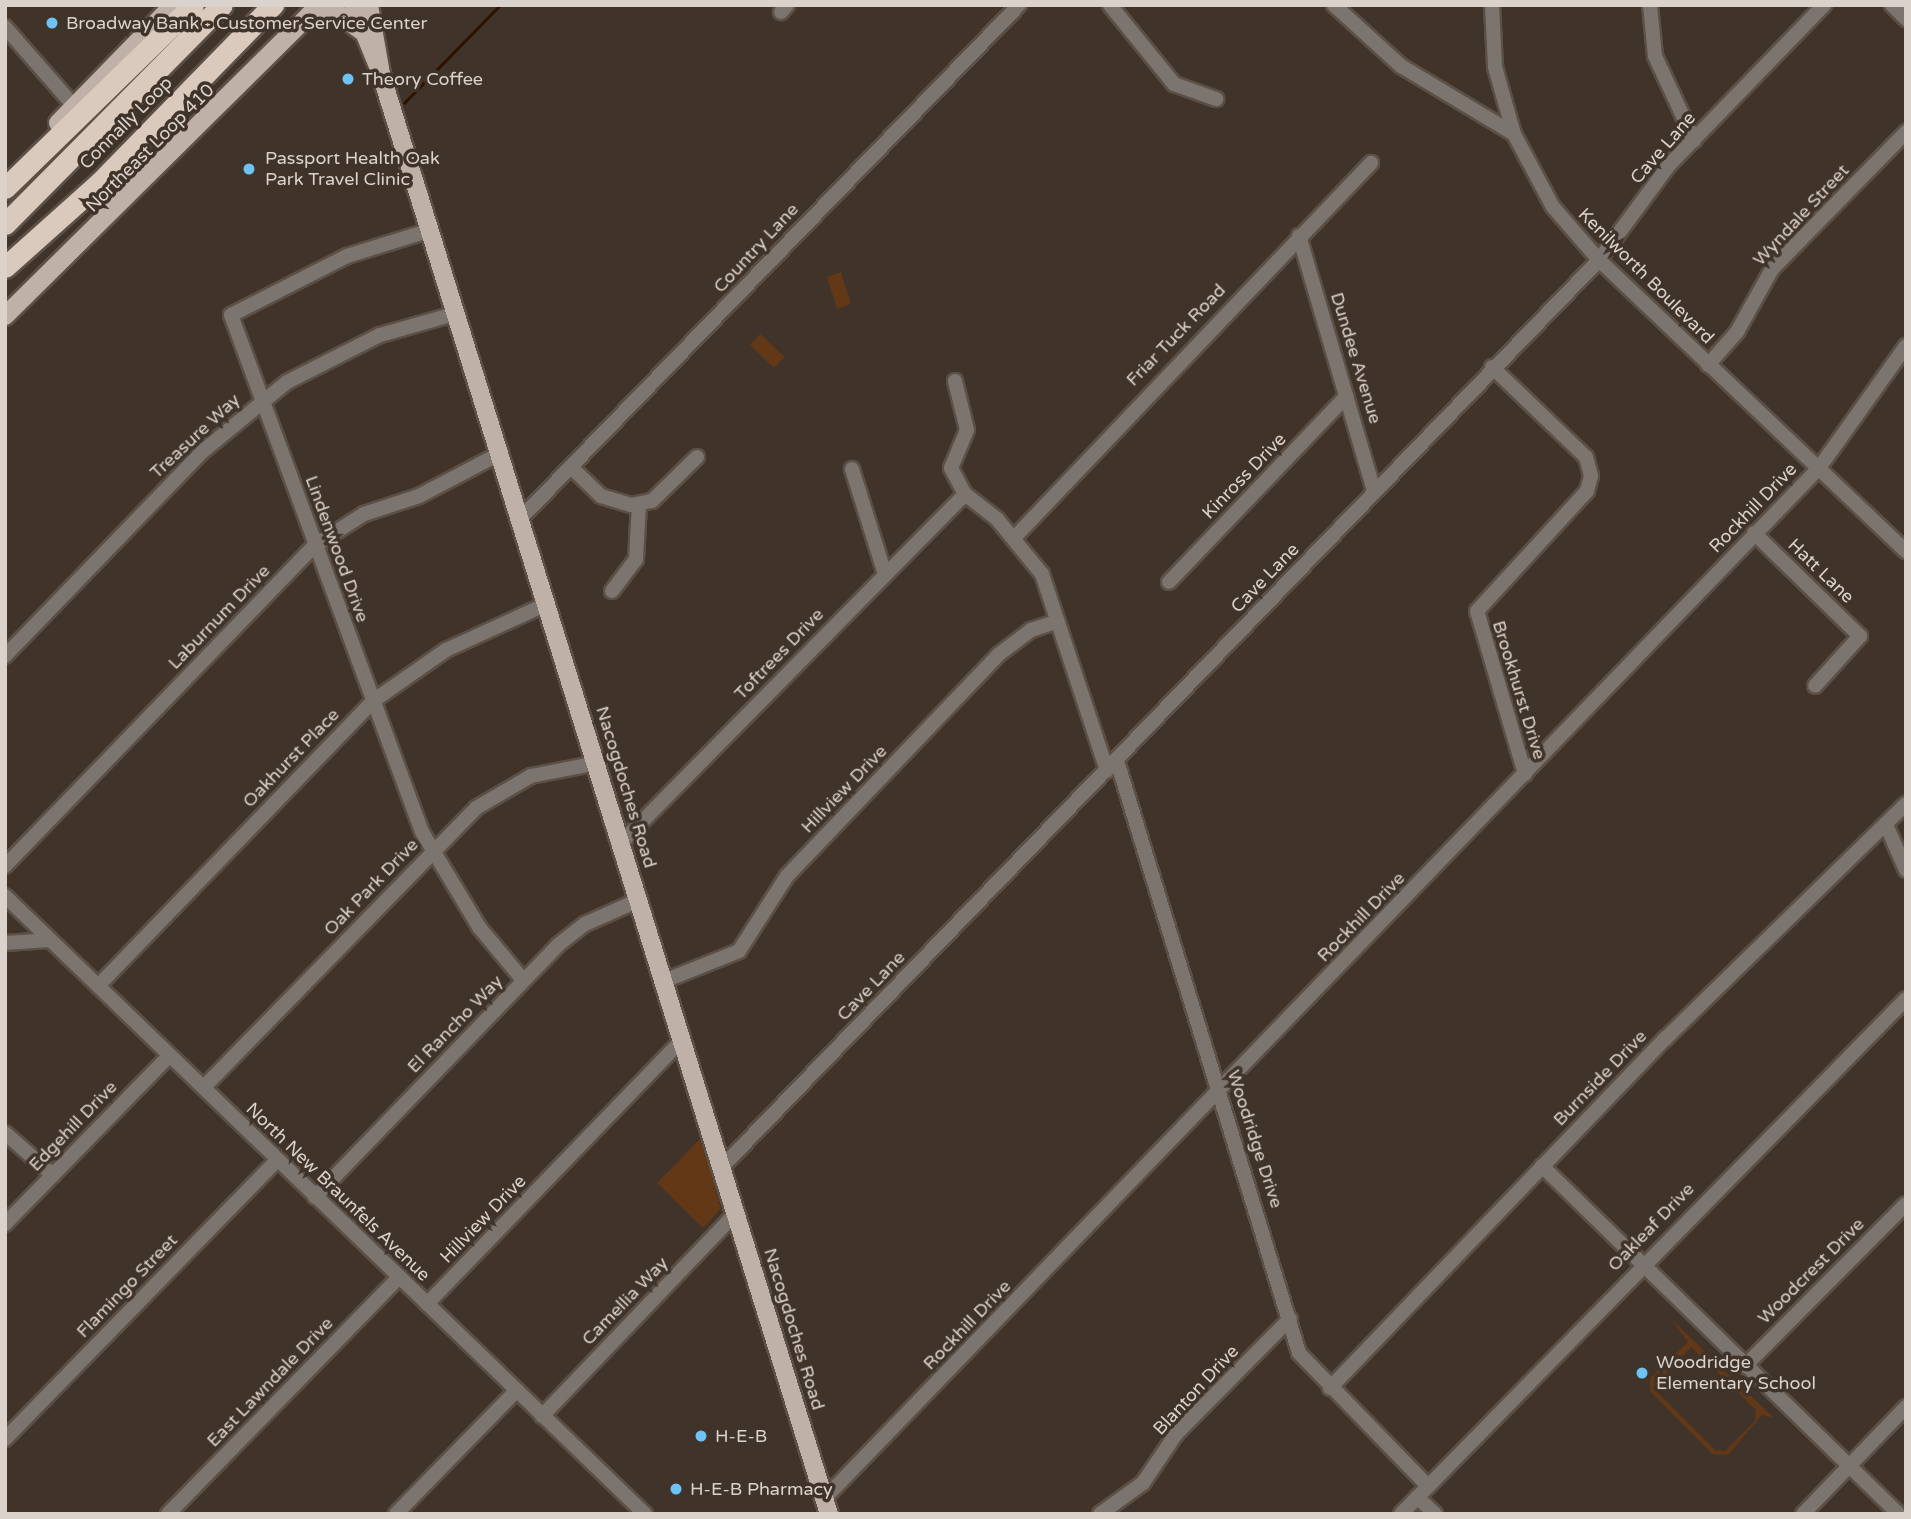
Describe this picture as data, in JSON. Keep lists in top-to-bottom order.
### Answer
{
  "streets": {
    "highway": ["Connally Loop"],
    "main road": ["Northeast Loop 410", "Nacogdoches Road"],
    "street": [
      "Cave Lane",
      "Wyndale Street",
      "Country Lane",
      "Kenilworth Boulevard",
      "Friar Tuck Road",
      "Dundee Avenue",
      "Treasure Way",
      "Kinross Drive",
      "Rockhill Drive",
      "Lindenwood Drive",
      "Hatt Lane",
      "Laburnum Drive",
      "Toftrees Drive",
      "Brookhurst Drive",
      "Oakhurst Place",
      "Hillview Drive",
      "Oak Park Drive",
      "El Rancho Way",
      "Burnside Drive",
      "Edgehill Drive",
      "Woodridge Drive",
      "North New Braunfels Avenue",
      "Oakleaf Drive",
      "Woodcrest Drive",
      "Flamingo Street",
      "Camellia Way",
      "East Lawndale Drive",
      "Blanton Drive"
    ]
  },
  "crossings": [
    ["Cave Lane", "Kenilworth Boulevard"],
    ["Cave Lane", "Dundee Avenue"],
    ["Cave Lane", "Brookhurst Drive"],
    ["Cave Lane", "Nacogdoches Road"],
    ["Cave Lane", "Woodridge Drive"],
    ["Wyndale Street", "Kenilworth Boulevard"],
    ["Country Lane", "Nacogdoches Road"],
    ["Kenilworth Boulevard", "Rockhill Drive"],
    ["Friar Tuck Road", "Dundee Avenue"],
    ["Friar Tuck Road", "Woodridge Drive"],
    ["Dundee Avenue", "Kinross Drive"],
    ["Treasure Way", "Lindenwood Drive"],
    ["Treasure Way", "Nacogdoches Road"],
    ["Rockhill Drive", "Hatt Lane"],
    ["Rockhill Drive", "Brookhurst Drive"],
    ["Rockhill Drive", "Nacogdoches Road"],
    ["Rockhill Drive", "Woodridge Drive"],
    ["Lindenwood Drive", "Laburnum Drive"],
    ["Lindenwood Drive", "Oakhurst Place"],
    ["Lindenwood Drive", "Nacogdoches Road"],
    ["Lindenwood Drive", "Oak Park Drive"],
    ["Lindenwood Drive", "El Rancho Way"],
    ["Laburnum Drive", "Nacogdoches Road"],
    ["Toftrees Drive", "Nacogdoches Road"],
    ["Toftrees Drive", "Woodridge Drive"],
    ["Oakhurst Place", "Nacogdoches Road"],
    ["Oakhurst Place", "North New Braunfels Avenue"],
    ["Nacogdoches Road", "Hillview Drive"],
    ["Nacogdoches Road", "Oak Park Drive"],
    ["Nacogdoches Road", "El Rancho Way"],
    ["Nacogdoches Road", "Camellia Way"],
    ["Hillview Drive", "Woodridge Drive"],
    ["Hillview Drive", "North New Braunfels Avenue"],
    ["Oak Park Drive", "North New Braunfels Avenue"],
    ["El Rancho Way", "North New Braunfels Avenue"],
    ["Burnside Drive", "Woodridge Drive"],
    ["Edgehill Drive", "North New Braunfels Avenue"],
    ["Woodridge Drive", "Oakleaf Drive"],
    ["Woodridge Drive", "Blanton Drive"],
    ["North New Braunfels Avenue", "Flamingo Street"],
    ["North New Braunfels Avenue", "Camellia Way"],
    ["North New Braunfels Avenue", "East Lawndale Drive"]
  ],
  "places": [
    "Broadway Bank - Customer Service Center",
    "Theory Coffee",
    "Passport Health Oak Park Travel Clinic",
    "Woodridge Elementary School",
    "H-E-B",
    "H-E-B Pharmacy"
  ]
}
